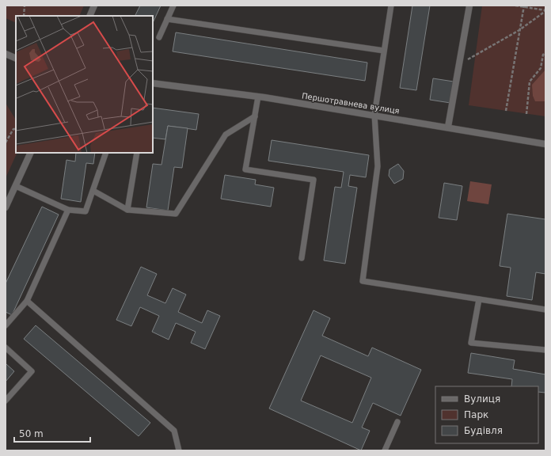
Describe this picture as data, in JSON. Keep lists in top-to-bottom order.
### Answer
{
  "streets": {
    "street": ["Першотравнева вулиця"]
  },
  "legend": ["Вулиця", "Парк", "Будівля"],
  "scale_bar": "50 m"
}
